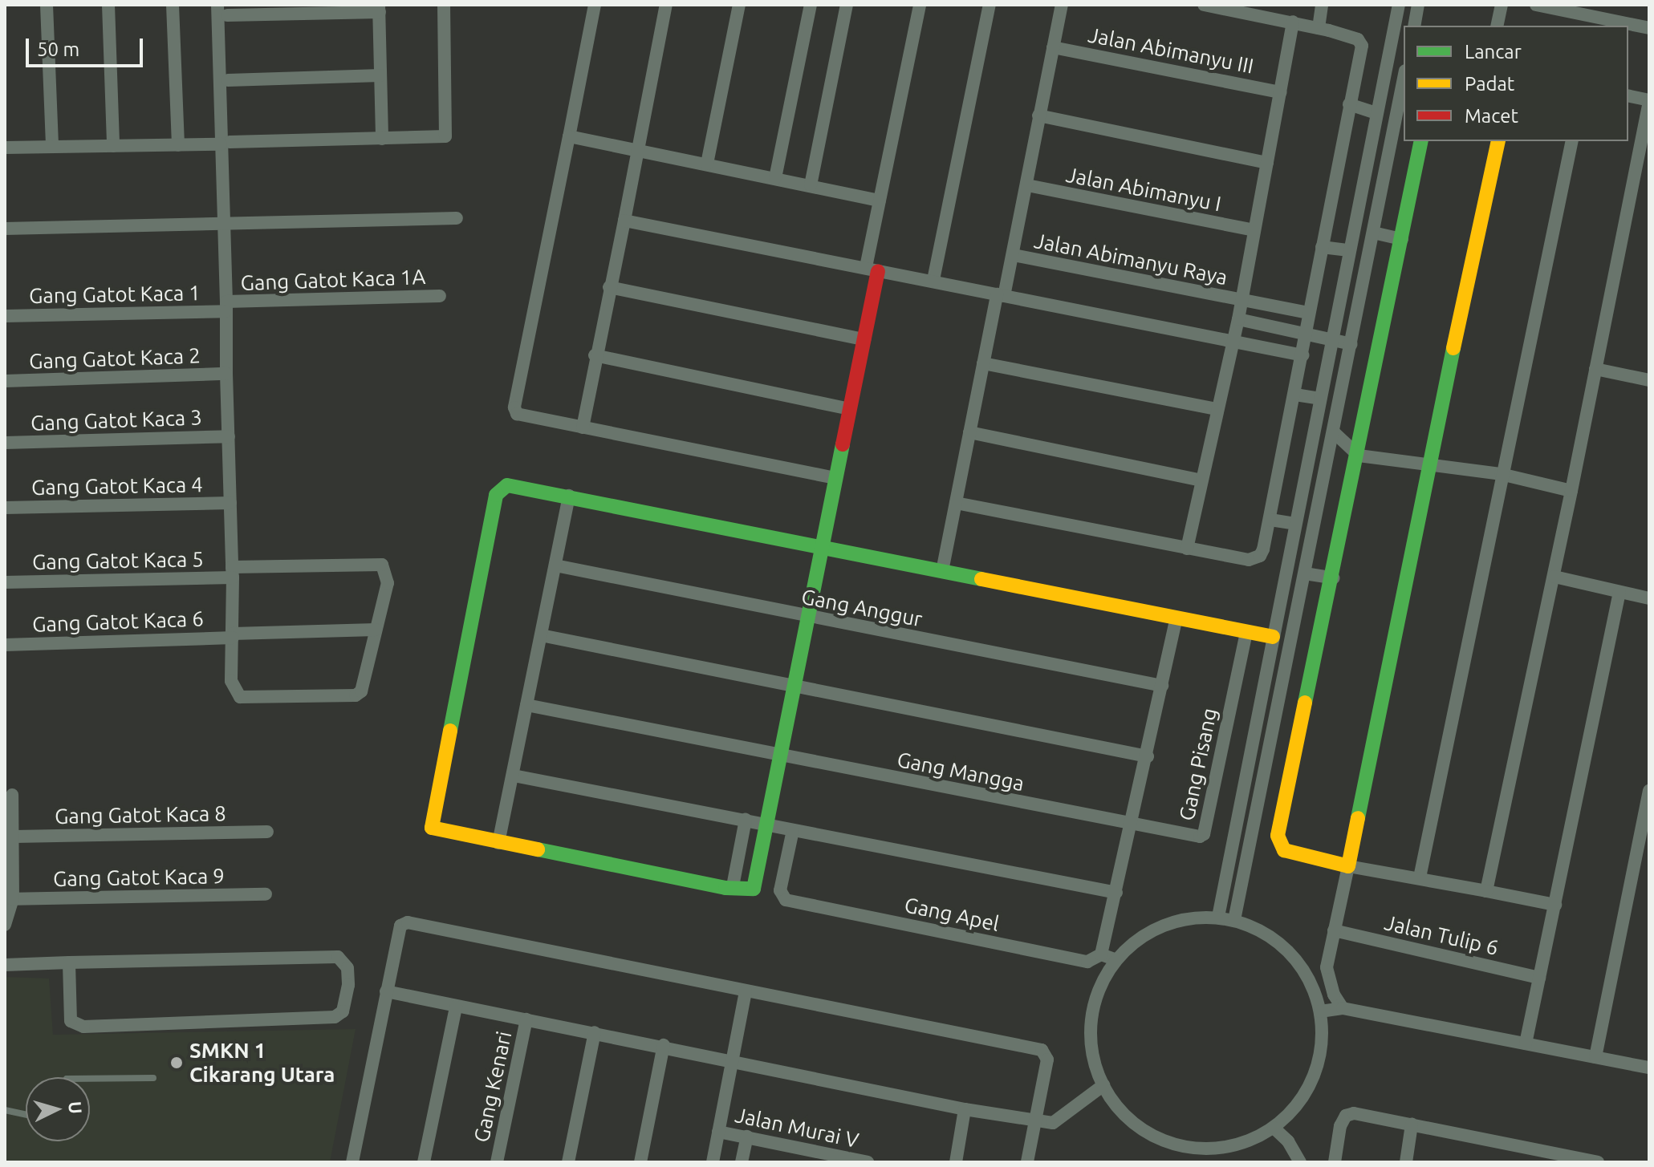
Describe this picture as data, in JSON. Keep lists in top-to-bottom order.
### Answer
{
  "streets": {
    "street": [
      "Jalan Abimanyu III",
      "Jalan Abimanyu I",
      "Jalan Abimanyu Raya",
      "Gang Gatot Kaca 1A",
      "Gang Gatot Kaca 1",
      "Gang Gatot Kaca 2",
      "Gang Gatot Kaca 3",
      "Gang Gatot Kaca 4",
      "Gang Gatot Kaca 5",
      "Gang Anggur",
      "Gang Gatot Kaca 6",
      "Gang Pisang",
      "Gang Mangga",
      "Gang Gatot Kaca 8",
      "Gang Gatot Kaca 9",
      "Gang Apel",
      "Jalan Tulip 6",
      "Gang Kenari",
      "Jalan Murai V"
    ]
  },
  "crossings": [
    ["Gang Gatot Kaca 1A", "Gang Gatot Kaca 1"],
    ["Gang Gatot Kaca 5", "Gang Gatot Kaca 6"],
    ["Gang Pisang", "Gang Mangga"]
  ],
  "places": ["SMKN 1 Cikarang Utara"],
  "legend": ["Lancar", "Padat", "Macet"],
  "scale_bar": "50 m",
  "north": "right"
}
